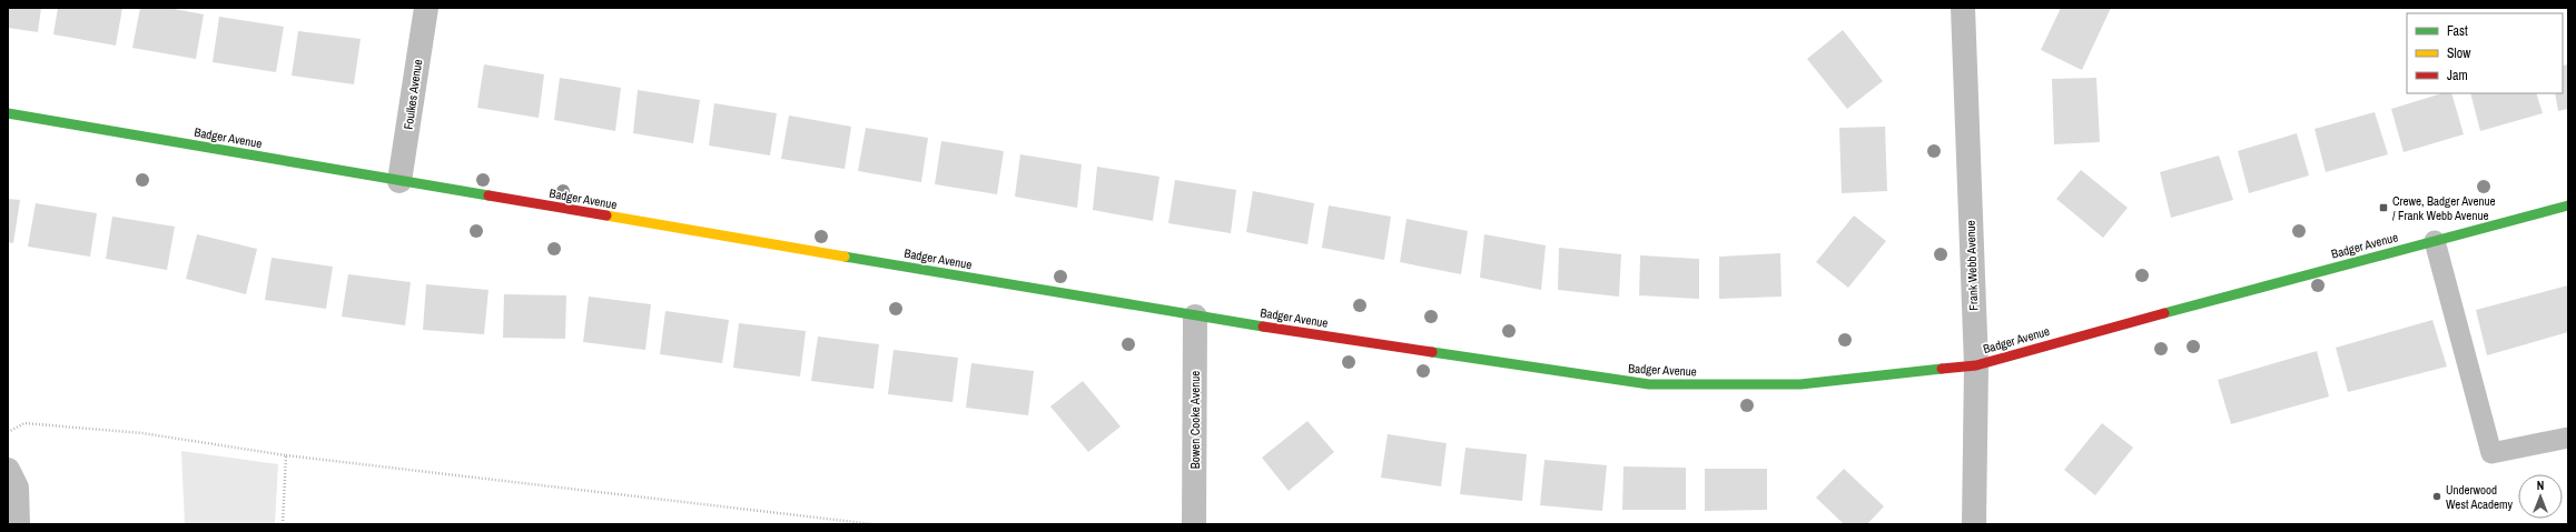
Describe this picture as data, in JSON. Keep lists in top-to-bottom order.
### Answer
{
  "streets": {
    "street": [
      "Foulkes Avenue",
      "Badger Avenue",
      "Frank Webb Avenue",
      "Bowen Cooke Avenue"
    ]
  },
  "crossings": [
    ["Foulkes Avenue", "Badger Avenue"],
    ["Badger Avenue", "Frank Webb Avenue"],
    ["Badger Avenue", "Bowen Cooke Avenue"]
  ],
  "places": {
    "transit": ["Crewe, Badger Avenue / Frank Webb Avenue"],
    "other": ["Underwood West Academy"]
  },
  "legend": ["Fast", "Slow", "Jam"],
  "north": "top"
}
